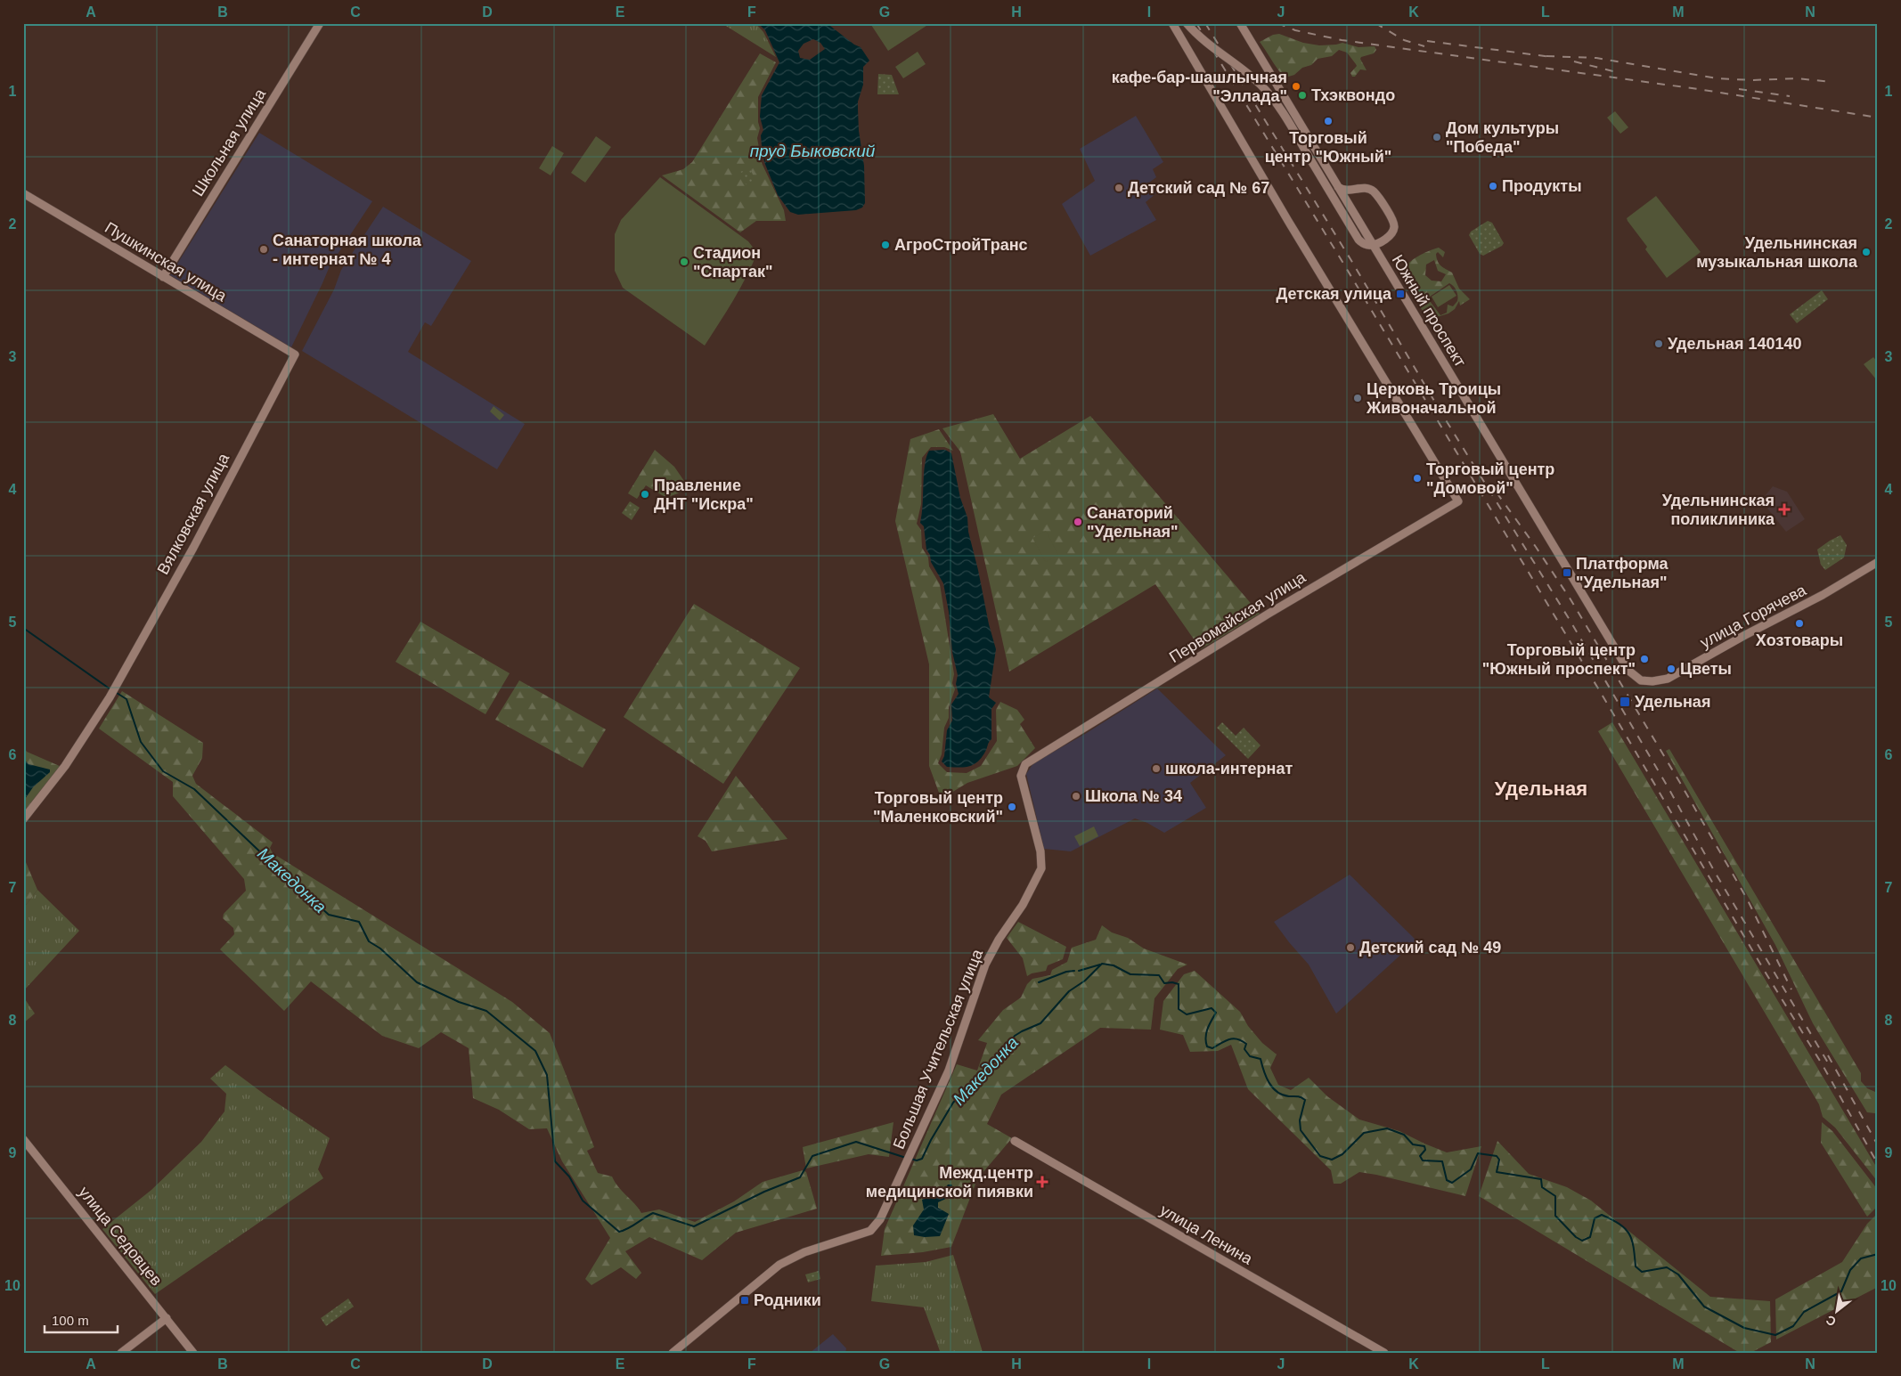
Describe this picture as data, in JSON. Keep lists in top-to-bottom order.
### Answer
{
  "streets": {
    "main road": [
      "Школьная улица",
      "Пушкинская улица",
      "Южный проспект",
      "Вялковская улица",
      "улица Горячева",
      "Первомайская улица",
      "Большая Учительская улица",
      "улица Ленина",
      "улица Седовцев"
    ]
  },
  "crossings": [
    ["Школьная улица", "Пушкинская улица"],
    ["Пушкинская улица", "Вялковская улица"],
    ["Южный проспект", "улица Горячева"],
    ["Первомайская улица", "Большая Учительская улица"]
  ],
  "districts": ["Удельная"],
  "water": ["пруд Быковский", "Македонка"],
  "places": {
    "other": [
      "кафе-бар-шашлычная \"Эллада\"",
      "Тхэквондо",
      "Торговый центр \"Южный\"",
      "Дом культуры \"Победа\"",
      "Продукты",
      "Детский сад № 67",
      "АгроСтройТранс",
      "Санаторная школа - интернат № 4",
      "Удельнинская музыкальная школа",
      "Стадион \"Спартак\"",
      "Удельная 140140",
      "Церковь Троицы Живоначальной",
      "Торговый центр \"Домовой\"",
      "Правление ДНТ \"Искра\"",
      "Санаторий \"Удельная\"",
      "Хозтовары",
      "Торговый центр \"Южный проспект\"",
      "Цветы",
      "школа-интернат",
      "Школа № 34",
      "Торговый центр \"Маленковский\"",
      "Детский сад № 49"
    ],
    "transit": [
      "Детская улица",
      "Платформа \"Удельная\"",
      "Удельная",
      "Родники"
    ],
    "health": ["Удельнинская поликлиника", "Межд.центр медицинской пиявки"]
  },
  "scale_bar": "100 m",
  "north": "bottom left",
  "grid": {
    "columns": [
      "A",
      "B",
      "C",
      "D",
      "E",
      "F",
      "G",
      "H",
      "I",
      "J",
      "K",
      "L",
      "M",
      "N"
    ],
    "rows": [
      "1",
      "2",
      "3",
      "4",
      "5",
      "6",
      "7",
      "8",
      "9",
      "10"
    ]
  }
}
